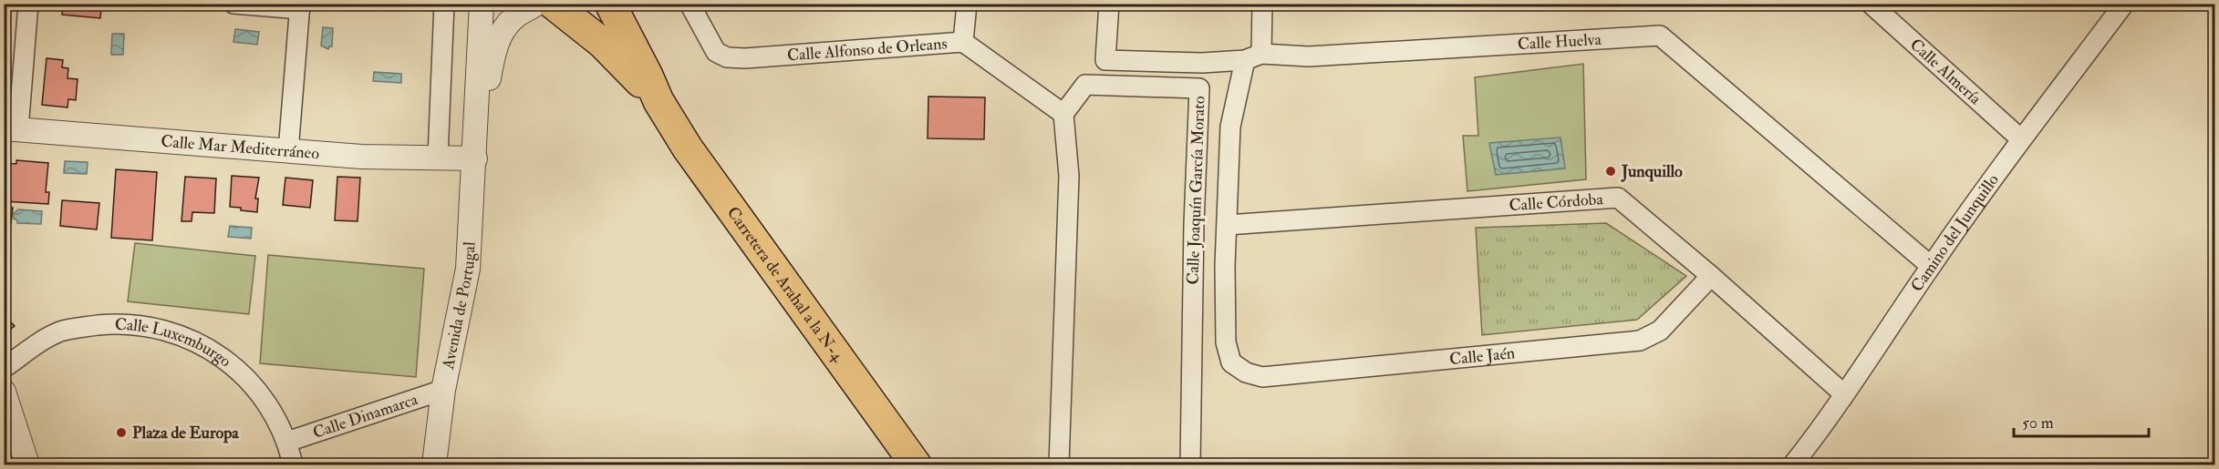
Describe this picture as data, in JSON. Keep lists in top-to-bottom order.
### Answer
{
  "streets": {
    "main road": ["Carretera de Arahal a la N-4"],
    "street": [
      "Calle Huelva",
      "Calle Alfonso de Orleans",
      "Calle Almería",
      "Calle Mar Mediterráneo",
      "Calle Joaquín García Morato",
      "Calle Córdoba",
      "Camino del Junquillo",
      "Avenida de Portugal",
      "Calle Luxemburgo",
      "Calle Jaén",
      "Calle Dinamarca"
    ]
  },
  "crossings": [
    ["Calle Huelva", "Camino del Junquillo"],
    ["Calle Alfonso de Orleans", "Calle Joaquín García Morato"],
    ["Calle Almería", "Camino del Junquillo"],
    ["Calle Mar Mediterráneo", "Avenida de Portugal"],
    ["Calle Córdoba", "Camino del Junquillo"],
    ["Calle Córdoba", "Calle Jaén"],
    ["Avenida de Portugal", "Calle Dinamarca"],
    ["Calle Luxemburgo", "Calle Dinamarca"]
  ],
  "places": ["Junquillo", "Plaza de Europa"],
  "scale_bar": "50 m"
}
